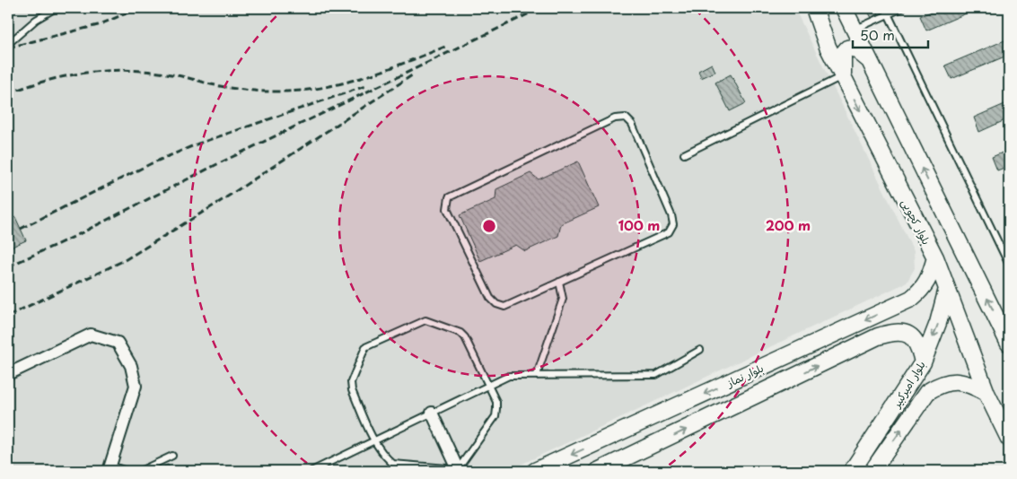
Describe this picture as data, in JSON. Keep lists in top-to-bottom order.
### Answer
{
  "streets": {
    "main road": ["بلوار کچویی", "بلوار نماز", "بلوار امیرکبیر"]
  },
  "crossings": [
    ["بلوار کچویی", "بلوار نماز"],
    ["بلوار کچویی", "بلوار امیرکبیر"],
    ["بلوار نماز", "بلوار امیرکبیر"]
  ],
  "scale_bar": "50 m",
  "rings": ["100 m", "200 m"]
}
